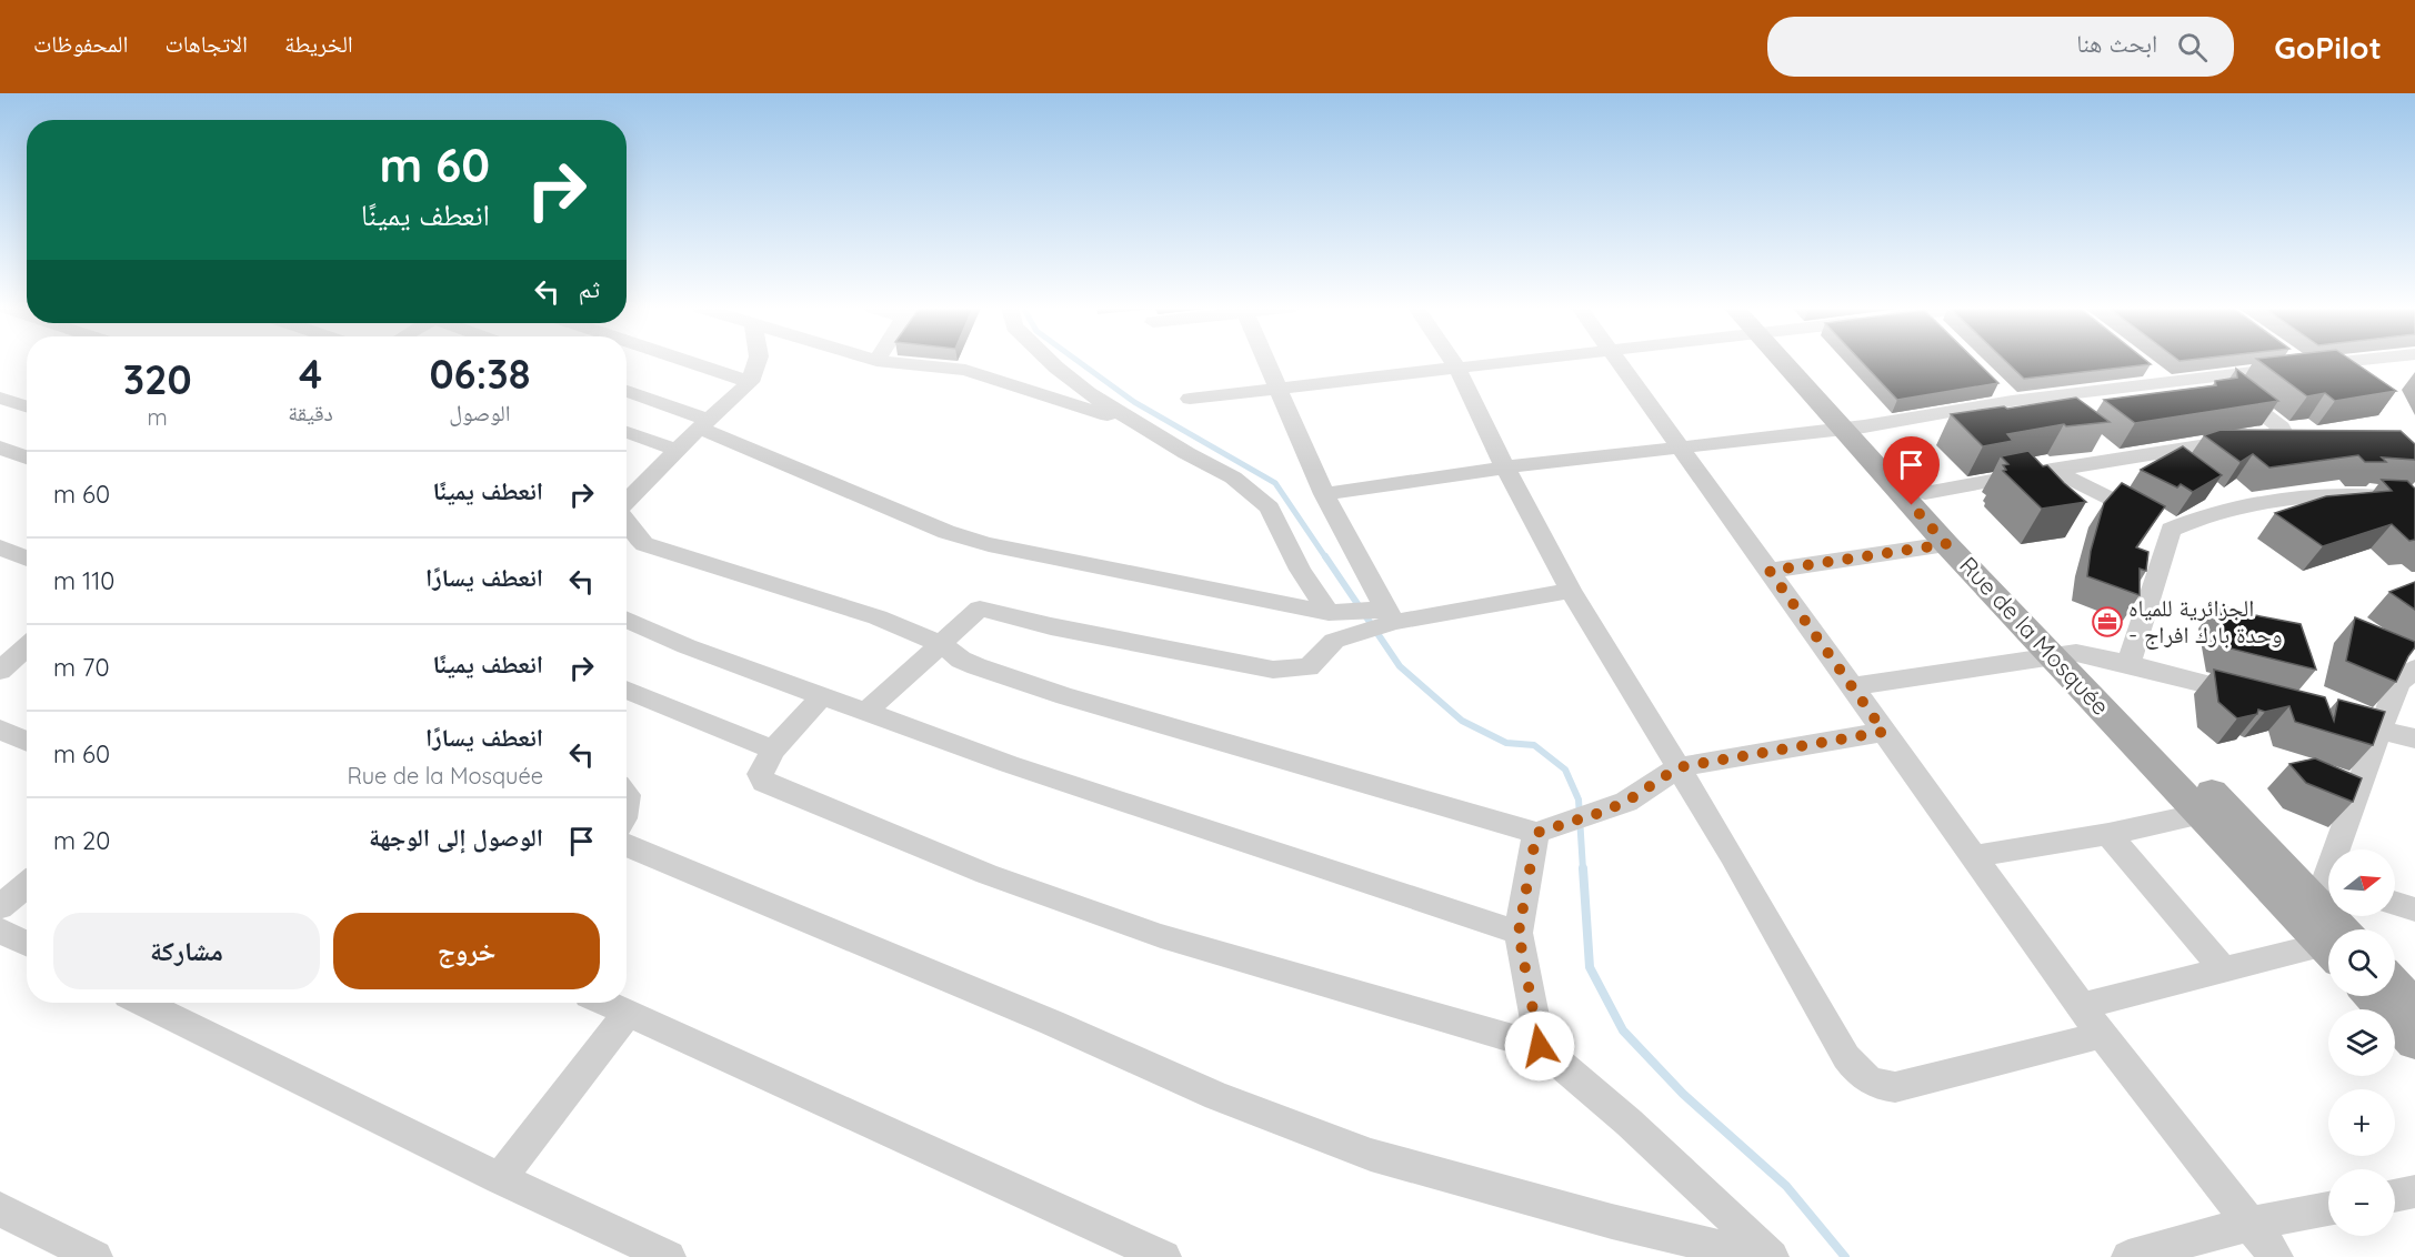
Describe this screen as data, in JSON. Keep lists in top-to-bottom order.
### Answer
{
  "streets": {
    "main road": ["Rue de la Mosquée"]
  },
  "places": {
    "office": ["الجزائرية للمياه - وحدة بارك افراج"]
  },
  "north": "right",
  "page": {
    "header": "GoPilot",
    "search": "ابحث هنا",
    "nav": ["الخريطة", "الاتجاهات", "المحفوظات"],
    "turn": ["60 m", "انعطف يمينًا"],
    "then": "ثم",
    "eta": [
      "06:38",
      "الوصول",
      "4",
      "دقيقة",
      "320",
      "m"
    ],
    "list": [
      {
        "name": "انعطف يمينًا",
        "value": "60 m"
      },
      {
        "name": "انعطف يسارًا",
        "value": "110 m"
      },
      {
        "name": "انعطف يمينًا",
        "value": "70 m"
      },
      {
        "name": "انعطف يسارًا",
        "note": "Rue de la Mosquée",
        "value": "60 m"
      },
      {
        "name": "الوصول إلى الوجهة",
        "value": "20 m"
      }
    ],
    "map_buttons": ["+", "−"],
    "buttons": ["خروج", "مشاركة"]
  }
}
